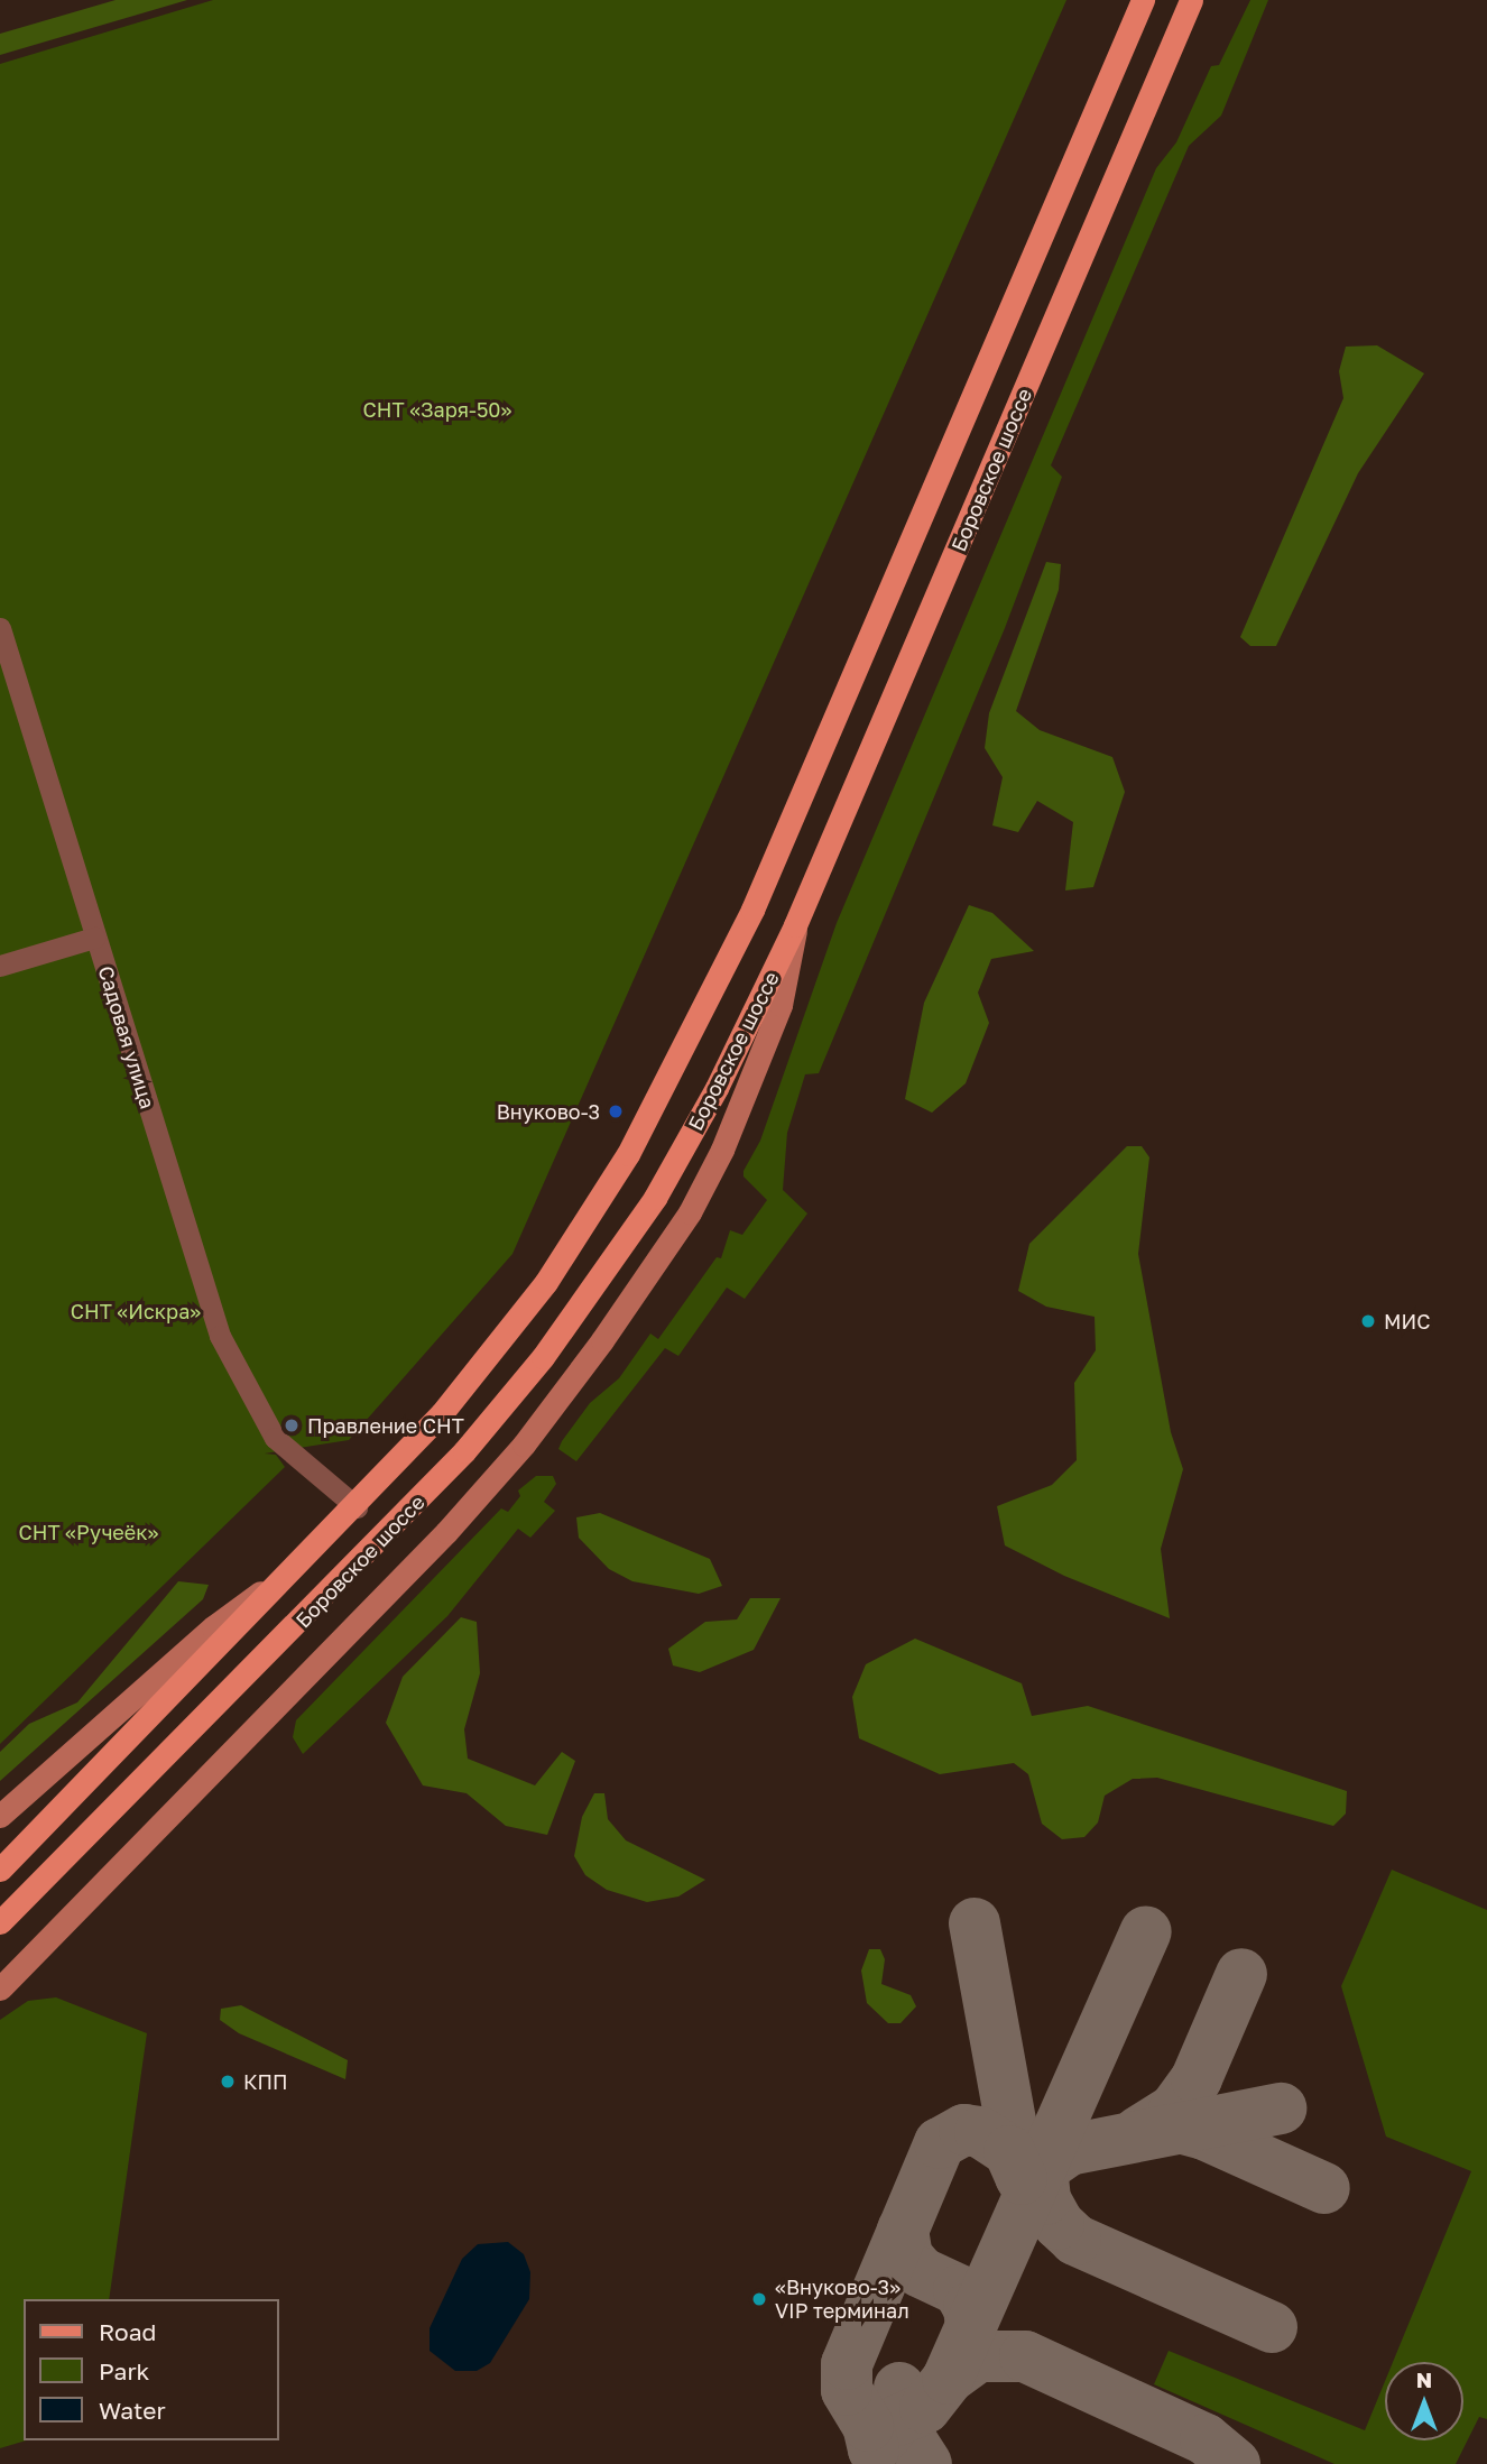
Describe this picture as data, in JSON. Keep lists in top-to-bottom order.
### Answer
{
  "streets": {
    "main road": ["Боровское шоссе"],
    "street": ["Садовая улица"]
  },
  "crossings": [
    ["Боровское шоссе", "Садовая улица"]
  ],
  "parks": ["СНТ «Заря-50»", "СНТ «Искра»", "СНТ «Ручеёк»"],
  "places": [
    "Внуково-3",
    "МИС",
    "Правление СНТ",
    "КПП",
    "«Внуково-3» VIP терминал"
  ],
  "legend": ["Road", "Park", "Water"],
  "north": "top"
}
